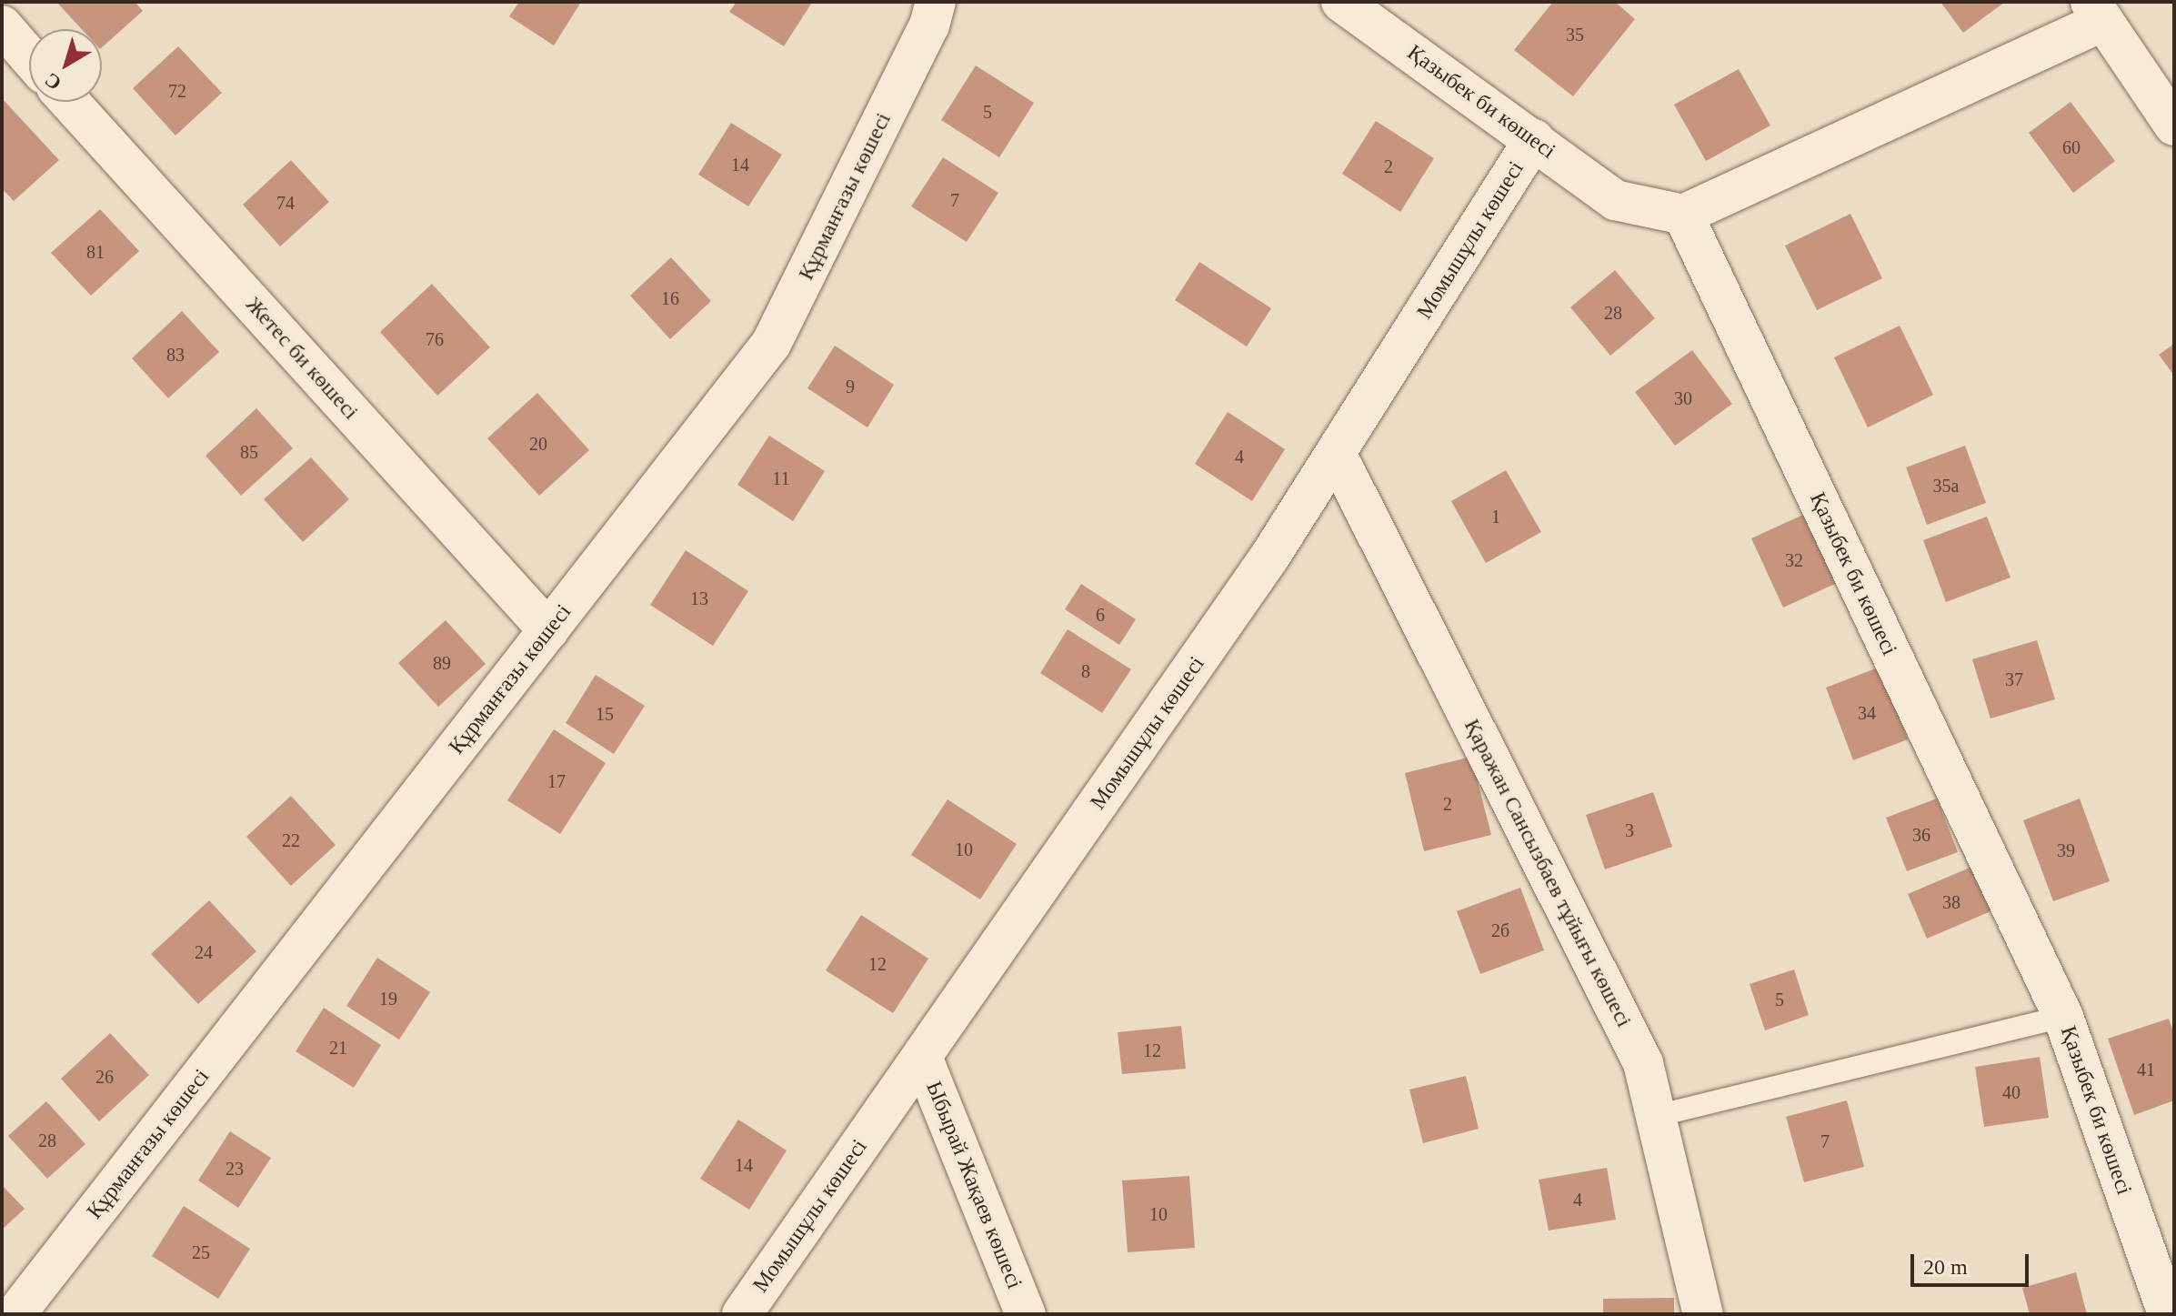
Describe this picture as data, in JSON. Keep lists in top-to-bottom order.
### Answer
{
  "streets": {
    "street": [
      "Қазыбек би көшесі",
      "Құрманғазы көшесі",
      "Момышұлы көшесі",
      "Жетес би көшесі",
      "Қаражан Сансызбаев тұйығы көшесі",
      "Ыбырай Жақаев көшесі"
    ]
  },
  "crossings": [
    ["Қазыбек би көшесі", "Момышұлы көшесі"],
    ["Құрманғазы көшесі", "Жетес би көшесі"],
    ["Момышұлы көшесі", "Қаражан Сансызбаев тұйығы көшесі"],
    ["Момышұлы көшесі", "Ыбырай Жақаев көшесі"]
  ],
  "house_numbers": [
    "35",
    "72",
    "5",
    "60",
    "14",
    "2",
    "7",
    "74",
    "81",
    "16",
    "28",
    "76",
    "83",
    "9",
    "30",
    "20",
    "85",
    "4",
    "11",
    "35а",
    "1",
    "32",
    "13",
    "6",
    "89",
    "8",
    "37",
    "34",
    "15",
    "17",
    "2",
    "3",
    "36",
    "22",
    "10",
    "39",
    "38",
    "2б",
    "24",
    "12",
    "19",
    "5",
    "21",
    "12",
    "41",
    "26",
    "40",
    "28",
    "7",
    "14",
    "23",
    "4",
    "10",
    "25"
  ],
  "scale_bar": "20 m",
  "north": "bottom left"
}
